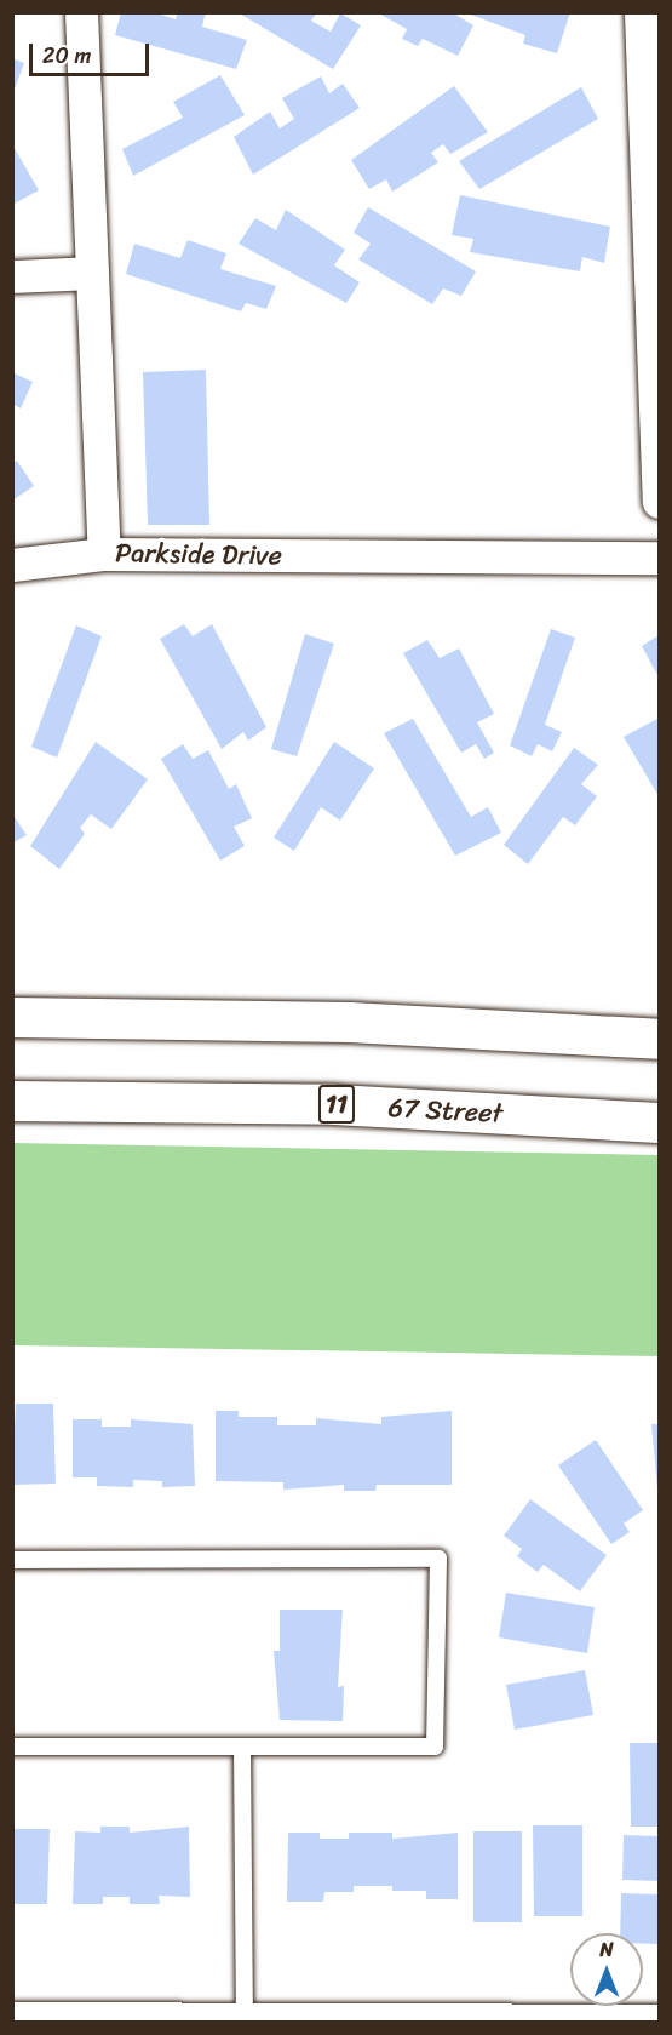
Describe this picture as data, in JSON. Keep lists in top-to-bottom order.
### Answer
{
  "streets": {
    "main road": ["11", "67 Street"],
    "street": ["Parkside Drive"]
  },
  "scale_bar": "20 m",
  "north": "top"
}
